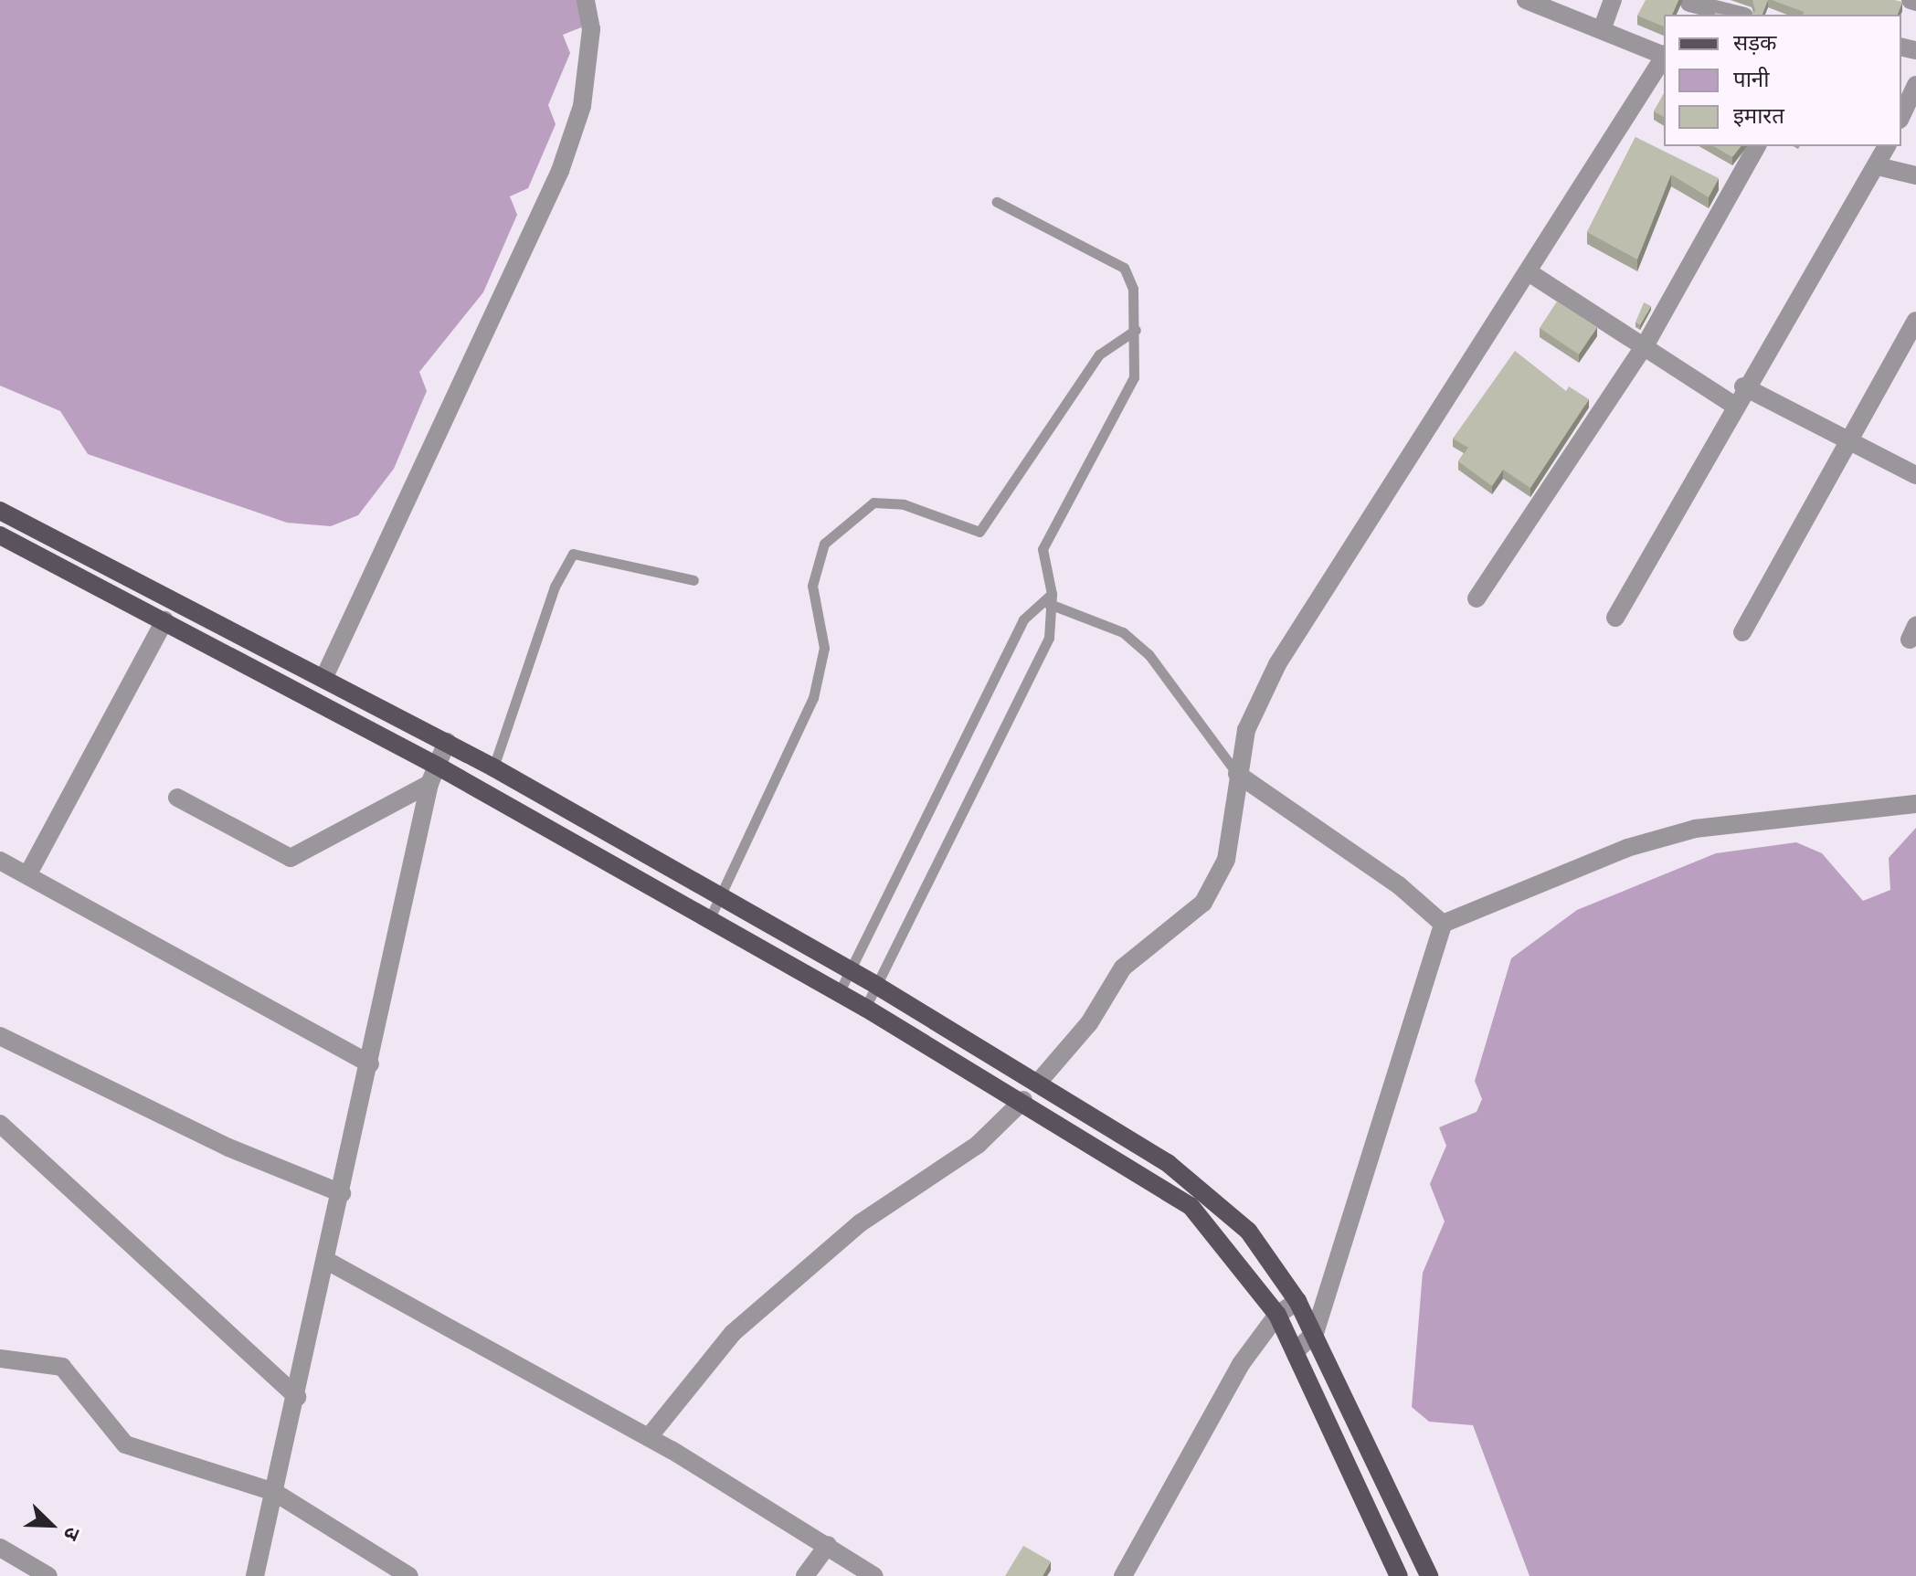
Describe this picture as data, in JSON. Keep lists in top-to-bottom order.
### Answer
{
  "legend": ["सड़क", "पानी", "इमारत"],
  "north": "bottom right"
}
